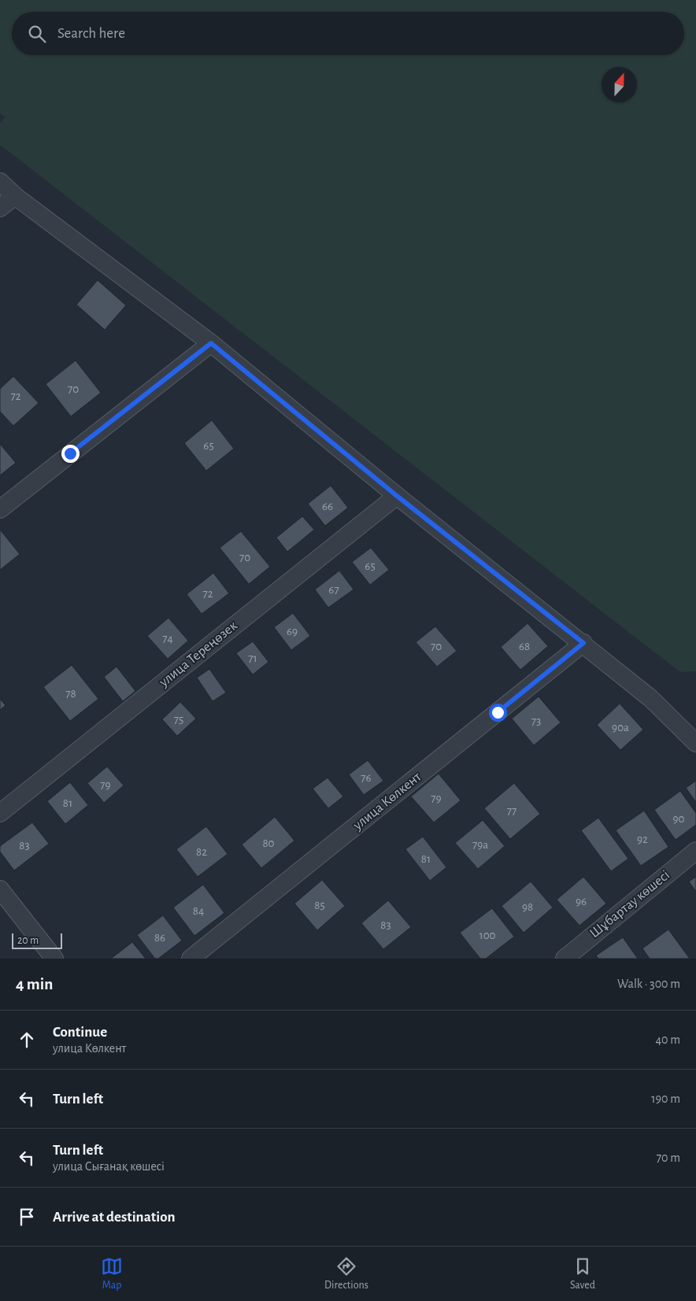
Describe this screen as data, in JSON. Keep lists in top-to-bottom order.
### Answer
{
  "streets": {
    "street": ["улица Тереңөзек", "улица Көлкент", "Шұбартау көшесі"]
  },
  "house_numbers": [
    "70",
    "72",
    "65",
    "66",
    "70",
    "65",
    "67",
    "72",
    "69",
    "74",
    "70",
    "68",
    "71",
    "78",
    "75",
    "73",
    "90а",
    "76",
    "79",
    "79",
    "81",
    "77",
    "90",
    "92",
    "80",
    "79а",
    "83",
    "82",
    "81",
    "96",
    "85",
    "98",
    "84",
    "83",
    "100",
    "86"
  ],
  "scale_bar": "20 m",
  "north": "top",
  "page": {
    "search": "Search here",
    "scale": "20 m",
    "heading": ["4 min", "Walk · 300 m"],
    "list": [
      ["Continue", "улица Көлкент", "40 m"],
      ["Turn left", "190 m"],
      ["Turn left", "улица Сығанақ көшесі", "70 m"],
      "Arrive at destination"
    ],
    "nav": ["Map", "Directions", "Saved"]
  }
}
